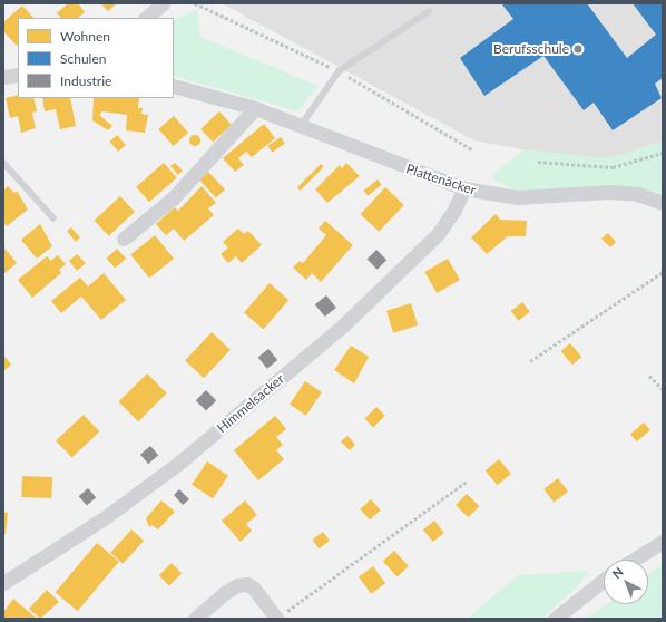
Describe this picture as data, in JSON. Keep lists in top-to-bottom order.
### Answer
{
  "streets": {
    "street": ["Plattenäcker", "Himmelsacker"]
  },
  "crossings": [
    ["Plattenäcker", "Himmelsacker"]
  ],
  "places": ["Berufsschule"],
  "legend": ["Wohnen", "Schulen", "Industrie"],
  "north": "top left"
}
